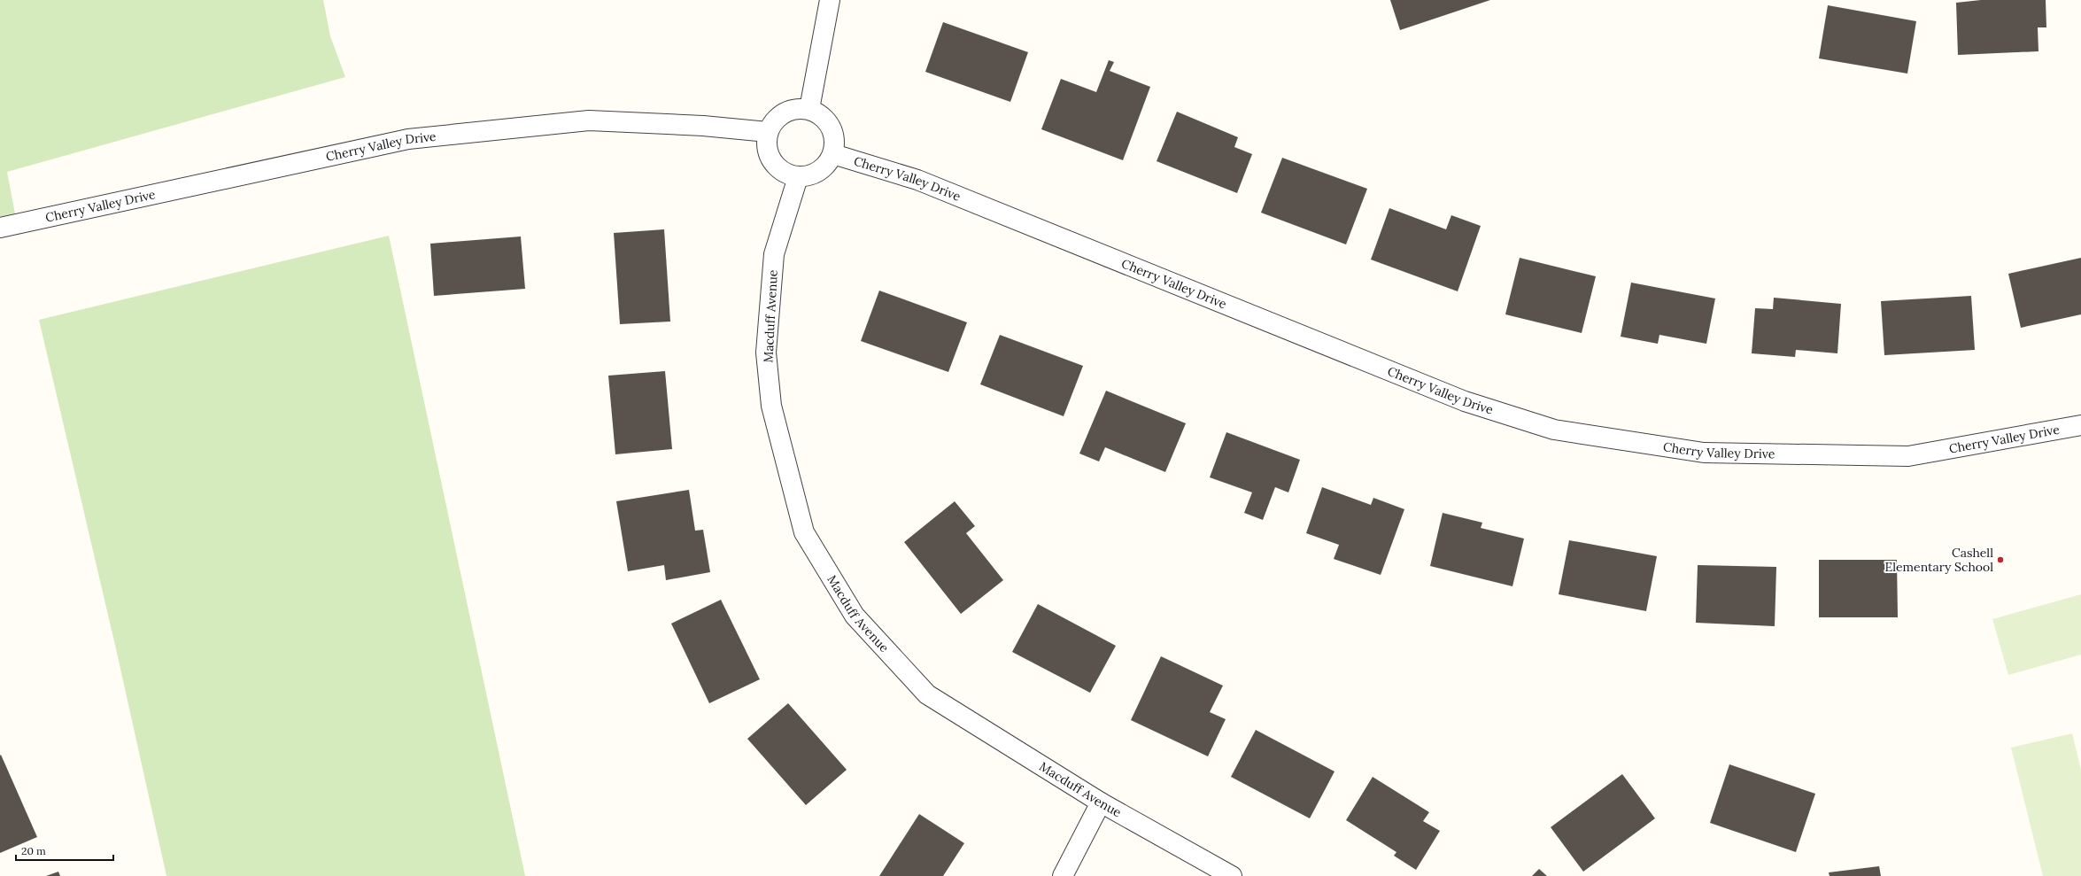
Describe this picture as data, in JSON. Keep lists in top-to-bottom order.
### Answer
{
  "streets": {
    "street": ["Cherry Valley Drive", "Macduff Avenue"]
  },
  "crossings": [
    ["Cherry Valley Drive", "Macduff Avenue"]
  ],
  "places": ["Cashell Elementary School"],
  "scale_bar": "20 m"
}
